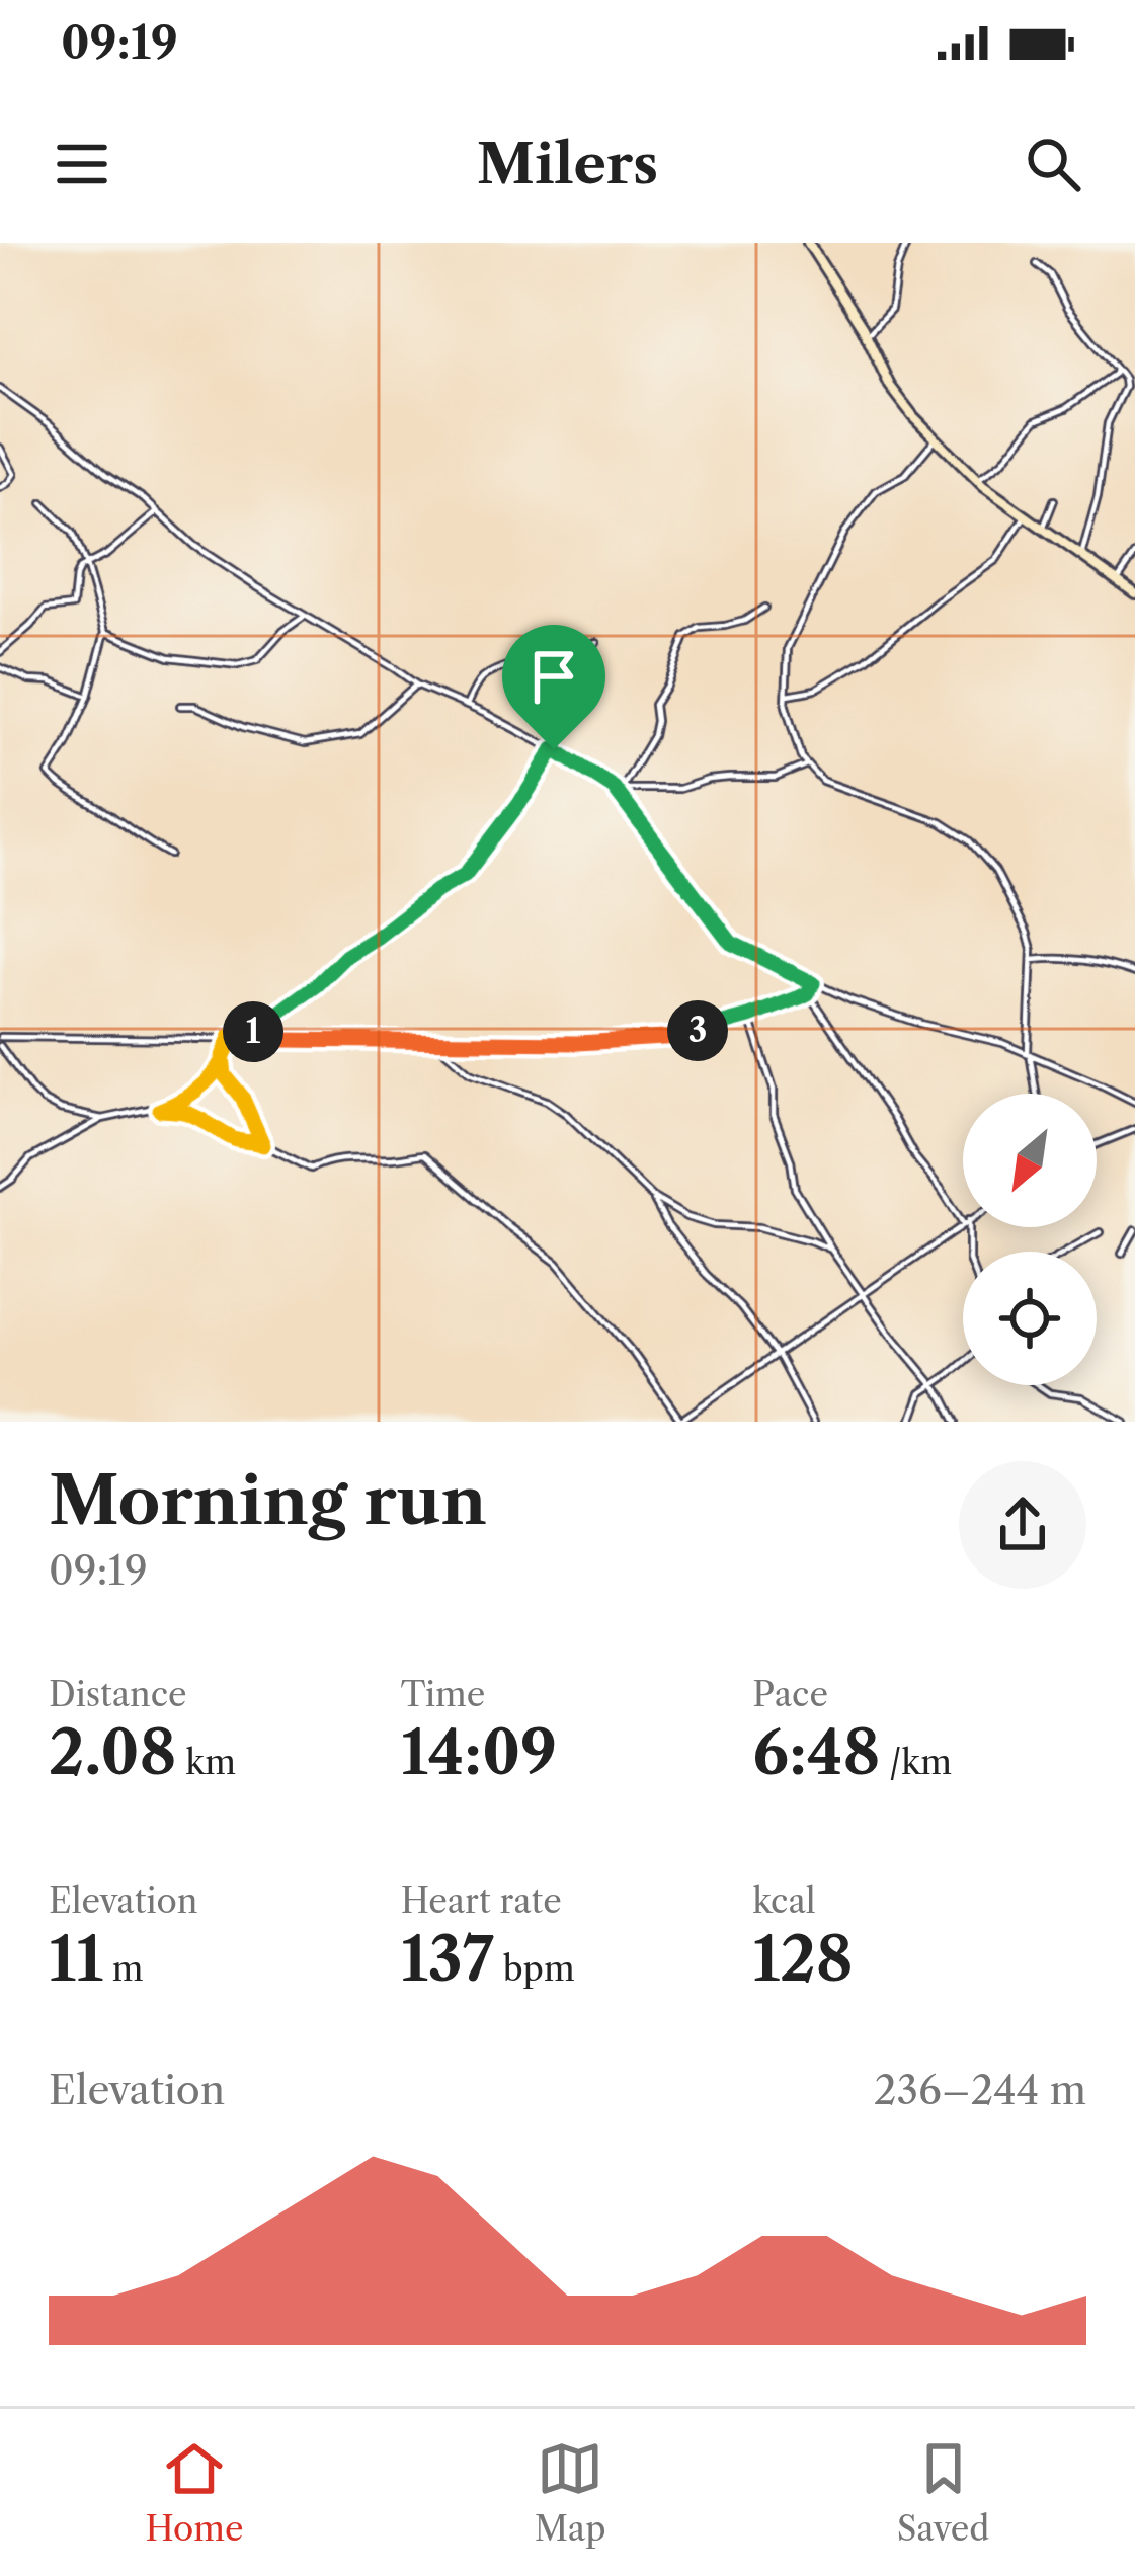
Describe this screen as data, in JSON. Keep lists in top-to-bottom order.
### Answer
{
  "north": "bottom left",
  "page": {
    "status": "09:19",
    "header": "Milers",
    "pins": ["3", "1"],
    "heading": ["Morning run", "09:19"],
    "stats": [
      ["Distance", "2.08 km"],
      ["Time", "14:09"],
      ["Pace", "6:48 /km"],
      ["Elevation", "11 m"],
      ["Heart rate", "137 bpm"],
      ["kcal", "128"]
    ],
    "chart": ["Elevation", "236–244 m"],
    "tabs": ["Home", "Map", "Saved"]
  }
}
